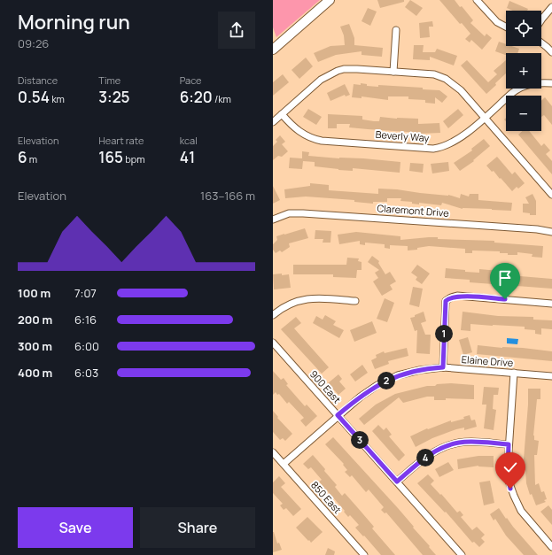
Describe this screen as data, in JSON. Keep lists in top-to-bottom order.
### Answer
{
  "streets": {
    "street": [
      "Beverly Way",
      "Claremont Drive",
      "Elaine Drive",
      "900 East",
      "850 East"
    ]
  },
  "crossings": [
    ["Elaine Drive", "900 East"],
    ["Elaine Drive", "850 East"]
  ],
  "page": {
    "heading": ["Morning run", "09:26"],
    "map_buttons": ["+", "−"],
    "stats": [
      ["Distance", "0.54 km"],
      ["Time", "3:25"],
      ["Pace", "6:20 /km"],
      ["Elevation", "6 m"],
      ["Heart rate", "165 bpm"],
      ["kcal", "41"]
    ],
    "chart": ["Elevation", "163–166 m"],
    "list": [
      {
        "name": "100 m",
        "note": "7:07"
      },
      {
        "name": "200 m",
        "note": "6:16"
      },
      {
        "name": "300 m",
        "note": "6:00"
      },
      {
        "name": "400 m",
        "note": "6:03"
      }
    ],
    "pins": [
      "1",
      "2",
      "3",
      "4"
    ],
    "buttons": ["Save", "Share"]
  }
}
